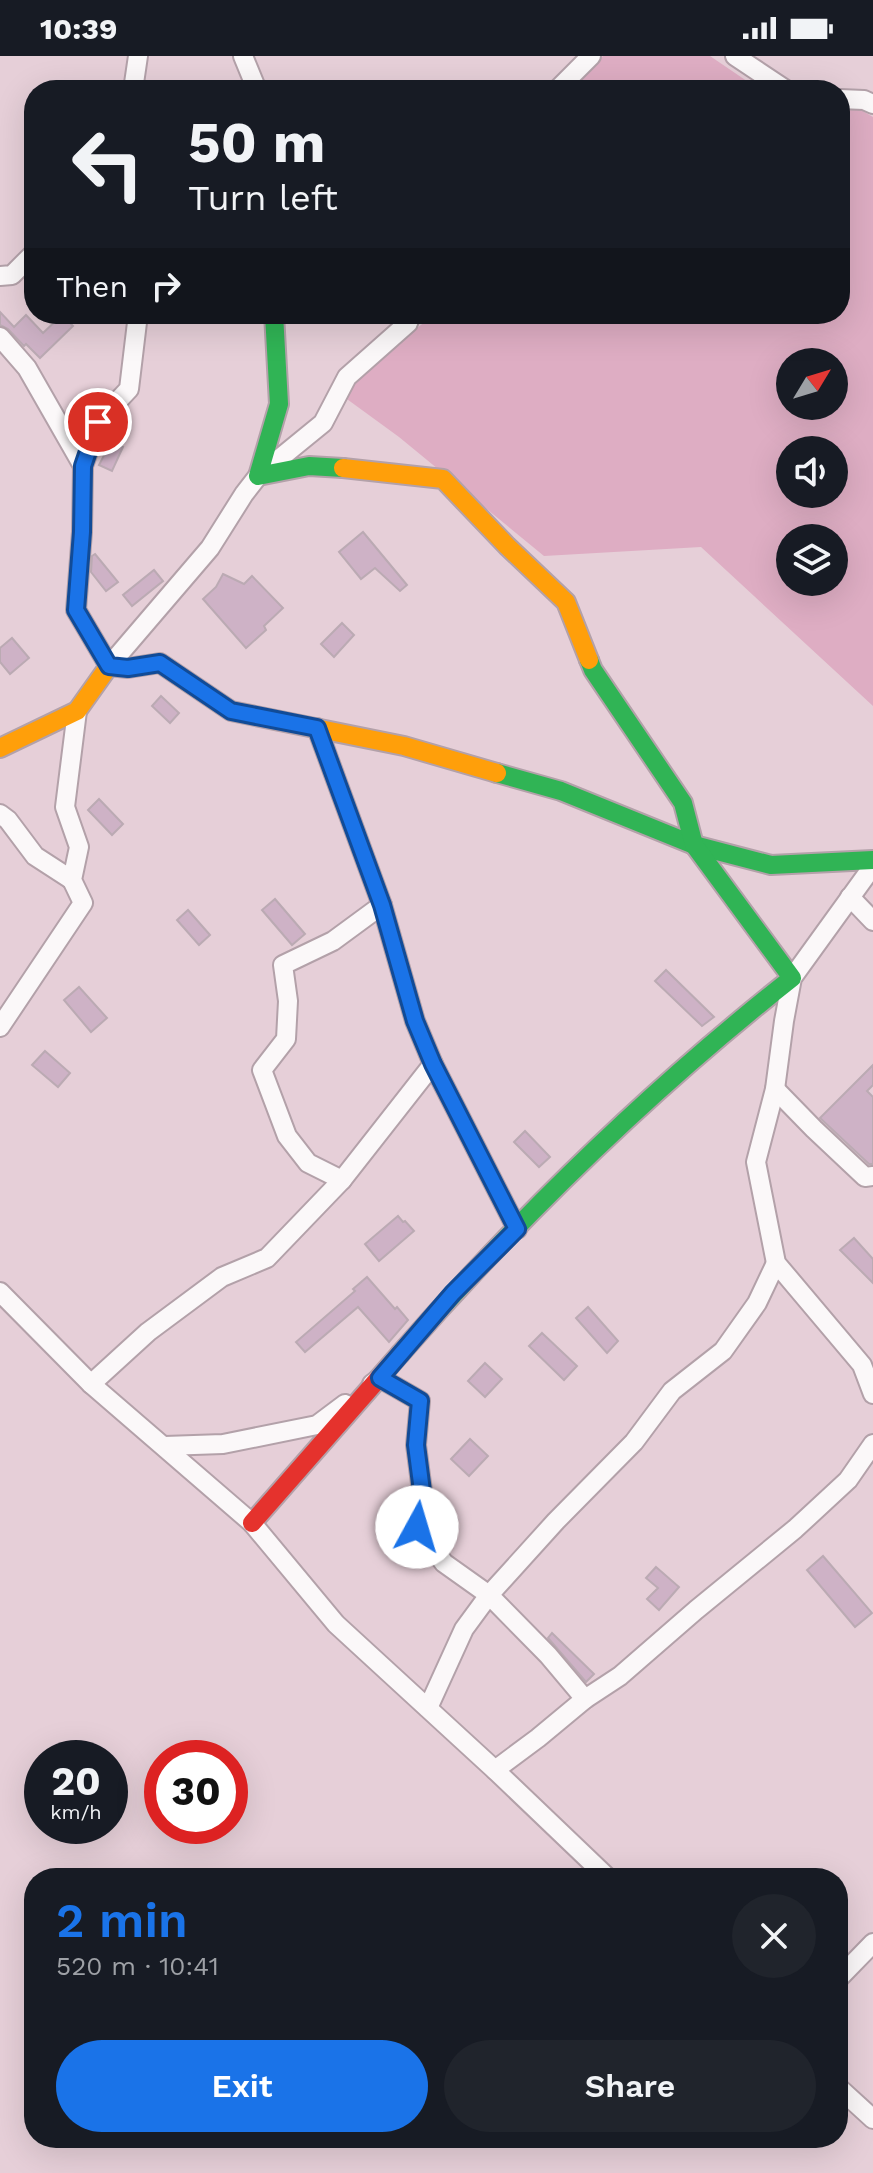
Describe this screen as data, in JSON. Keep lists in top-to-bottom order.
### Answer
{
  "north": "top right",
  "page": {
    "status": "10:39",
    "turn": ["50 m", "Turn left"],
    "then": "Then",
    "speed": "20 km/h",
    "limit": "30",
    "heading": ["2 min", "520 m · 10:41"],
    "buttons": ["Exit", "Share"]
  }
}
